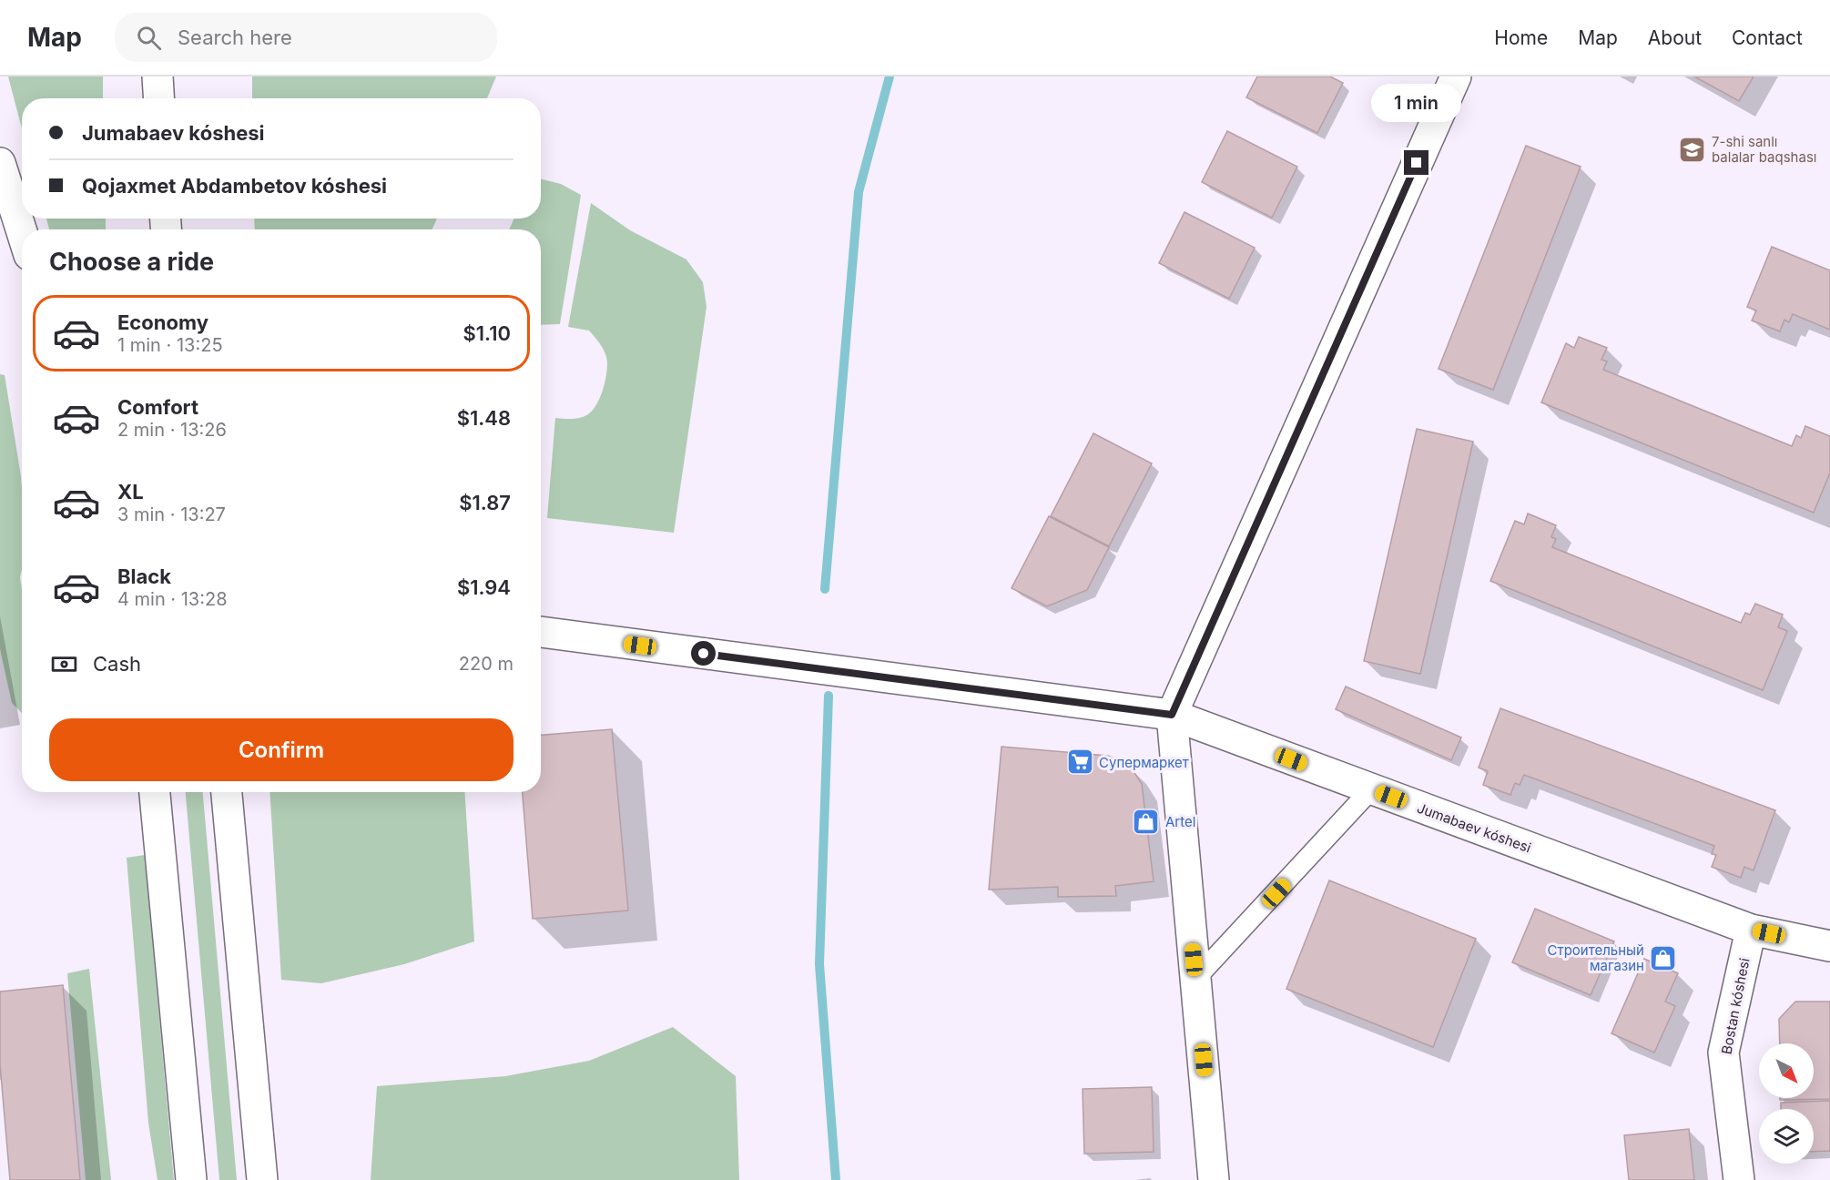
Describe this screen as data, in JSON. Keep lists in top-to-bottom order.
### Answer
{
  "streets": {
    "street": ["Jumabaev kóshesi", "Bostan kóshesi"]
  },
  "crossings": [
    ["Jumabaev kóshesi", "Bostan kóshesi"]
  ],
  "places": {
    "school or university": ["7-shi sanlı balalar baqshası"],
    "supermarket": ["Супермаркет"],
    "shop": ["Artel", "Строительный магазин"]
  },
  "north": "bottom right",
  "page": {
    "header": "Map",
    "search": "Search here",
    "nav": [
      "Home",
      "Map",
      "About",
      "Contact"
    ],
    "bubble": "1 min",
    "banner": ["Jumabaev kóshesi", "Qojaxmet Abdambetov kóshesi"],
    "heading": "Choose a ride",
    "list": [
      {
        "name": "Economy",
        "note": "1 min · 13:25",
        "value": "$1.10"
      },
      {
        "name": "Comfort",
        "note": "2 min · 13:26",
        "value": "$1.48"
      },
      {
        "name": "XL",
        "note": "3 min · 13:27",
        "value": "$1.87"
      },
      {
        "name": "Black",
        "note": "4 min · 13:28",
        "value": "$1.94"
      }
    ],
    "pay": ["Cash", "220 m"],
    "buttons": "Confirm"
  }
}
